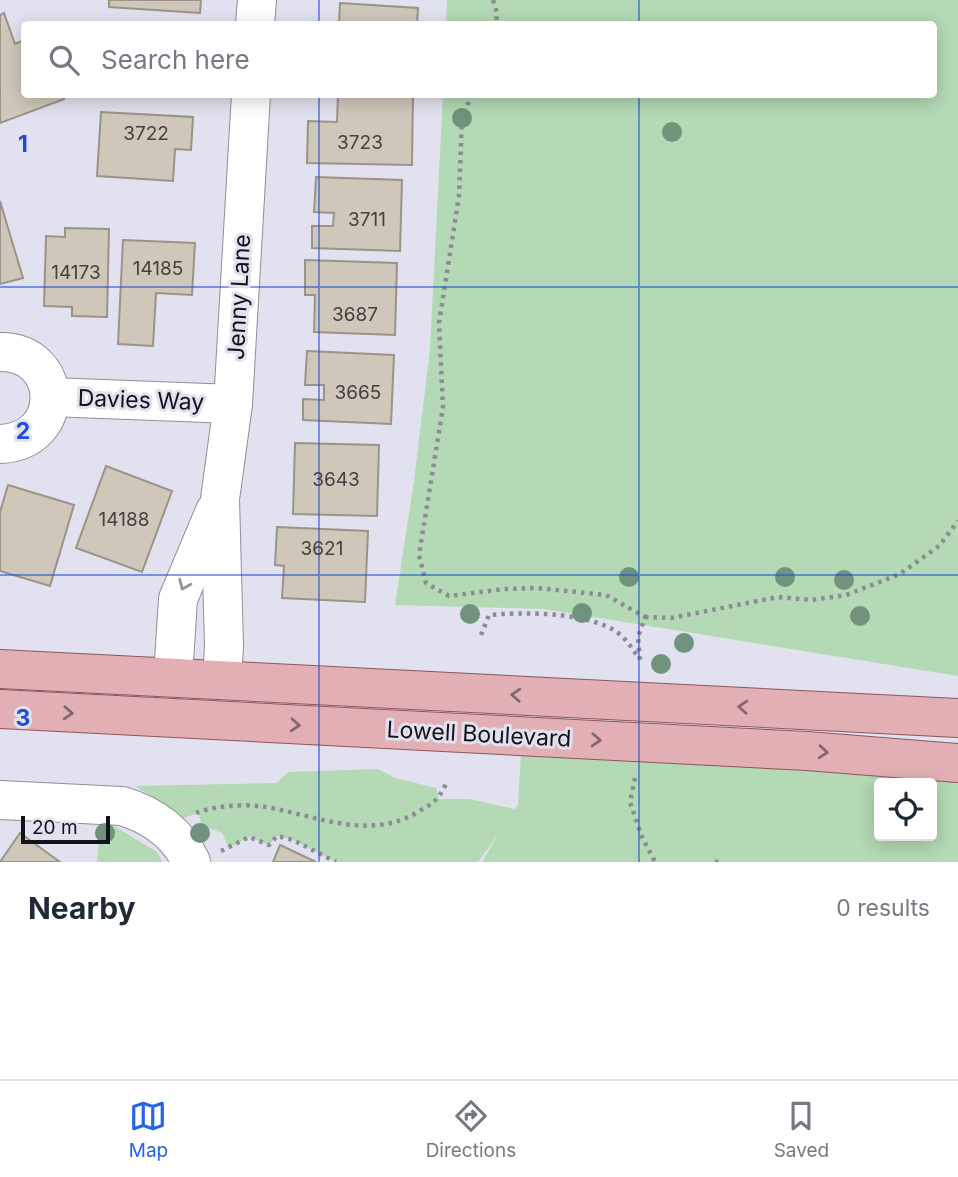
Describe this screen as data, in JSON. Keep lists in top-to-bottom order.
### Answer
{
  "streets": {
    "main road": ["Lowell Boulevard"],
    "street": ["Jenny Lane", "Davies Way"]
  },
  "crossings": [
    ["Jenny Lane", "Davies Way"],
    ["Jenny Lane", "Lowell Boulevard"]
  ],
  "house_numbers": [
    "3722",
    "3723",
    "3711",
    "14185",
    "14173",
    "3687",
    "3665",
    "3643",
    "14188",
    "3621"
  ],
  "scale_bar": "20 m",
  "page": {
    "search": "Search here",
    "scale": "20 m",
    "heading": ["Nearby", "0 results"],
    "nav": ["Map", "Directions", "Saved"]
  },
  "grid": {
    "rows": ["1", "2", "3"]
  }
}
